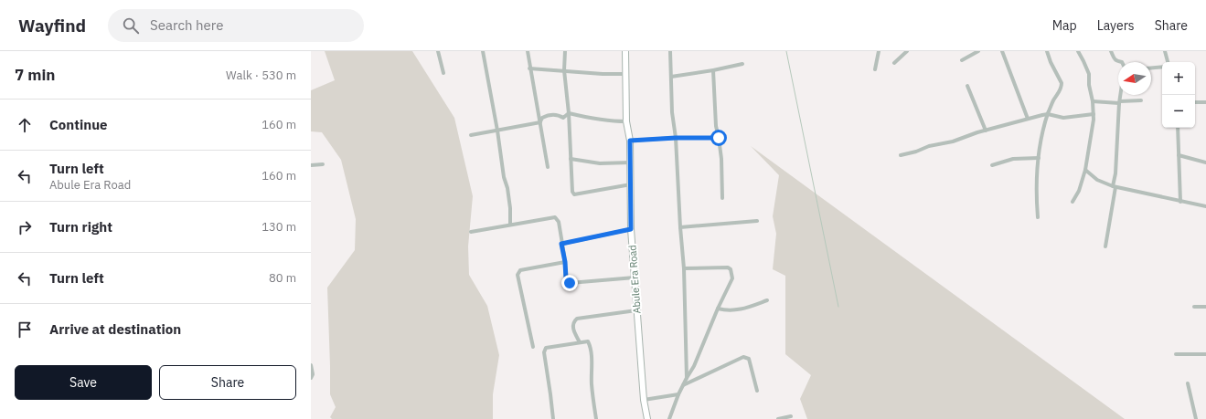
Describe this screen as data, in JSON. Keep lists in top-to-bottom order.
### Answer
{
  "streets": {
    "street": ["Abule Era Road"]
  },
  "north": "left",
  "page": {
    "header": "Wayfind",
    "search": "Search here",
    "nav": ["Map", "Layers", "Share"],
    "heading": ["7 min", "Walk · 530 m"],
    "map_buttons": ["+", "−"],
    "list": [
      ["Continue", "160 m"],
      ["Turn left", "Abule Era Road", "160 m"],
      ["Turn right", "130 m"],
      ["Turn left", "80 m"],
      "Arrive at destination"
    ],
    "buttons": ["Save", "Share"]
  }
}
